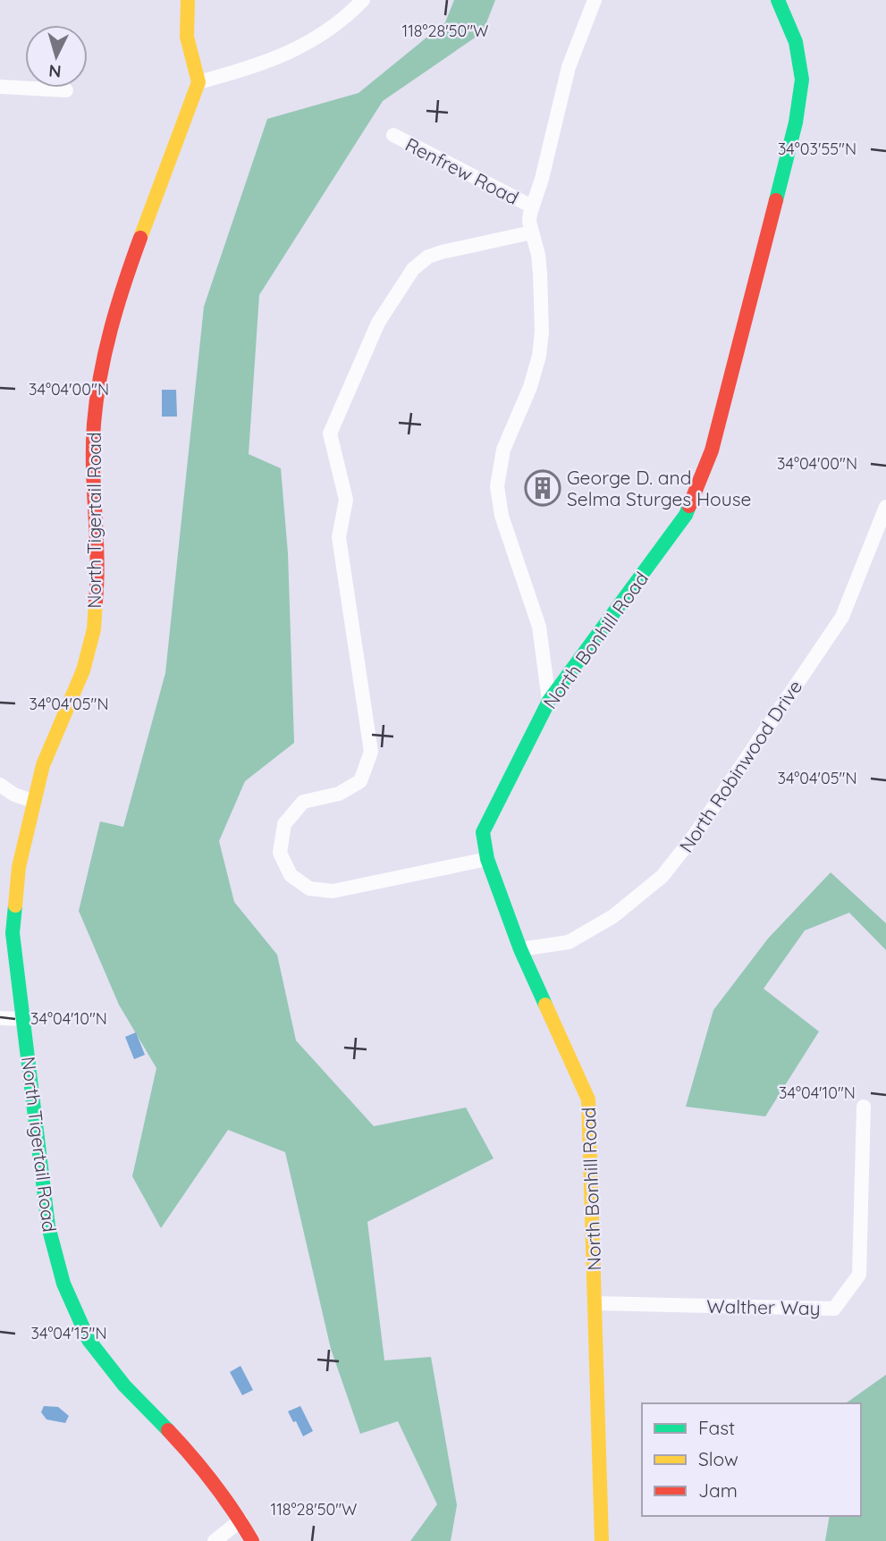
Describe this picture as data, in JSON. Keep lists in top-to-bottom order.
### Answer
{
  "streets": {
    "street": [
      "Renfrew Road",
      "North Tigertail Road",
      "North Bonhill Road",
      "North Robinwood Drive",
      "Walther Way"
    ]
  },
  "crossings": [
    ["North Bonhill Road", "North Robinwood Drive"],
    ["North Bonhill Road", "Walther Way"]
  ],
  "places": {
    "building": ["George D. and Selma Sturges House"]
  },
  "legend": ["Fast", "Slow", "Jam"],
  "north": "bottom",
  "coordinates": [
    "118°28'50\"W",
    "34°03'55\"N",
    "34°04'00\"N",
    "34°04'05\"N",
    "34°04'10\"N",
    "34°04'15\"N"
  ]
}
